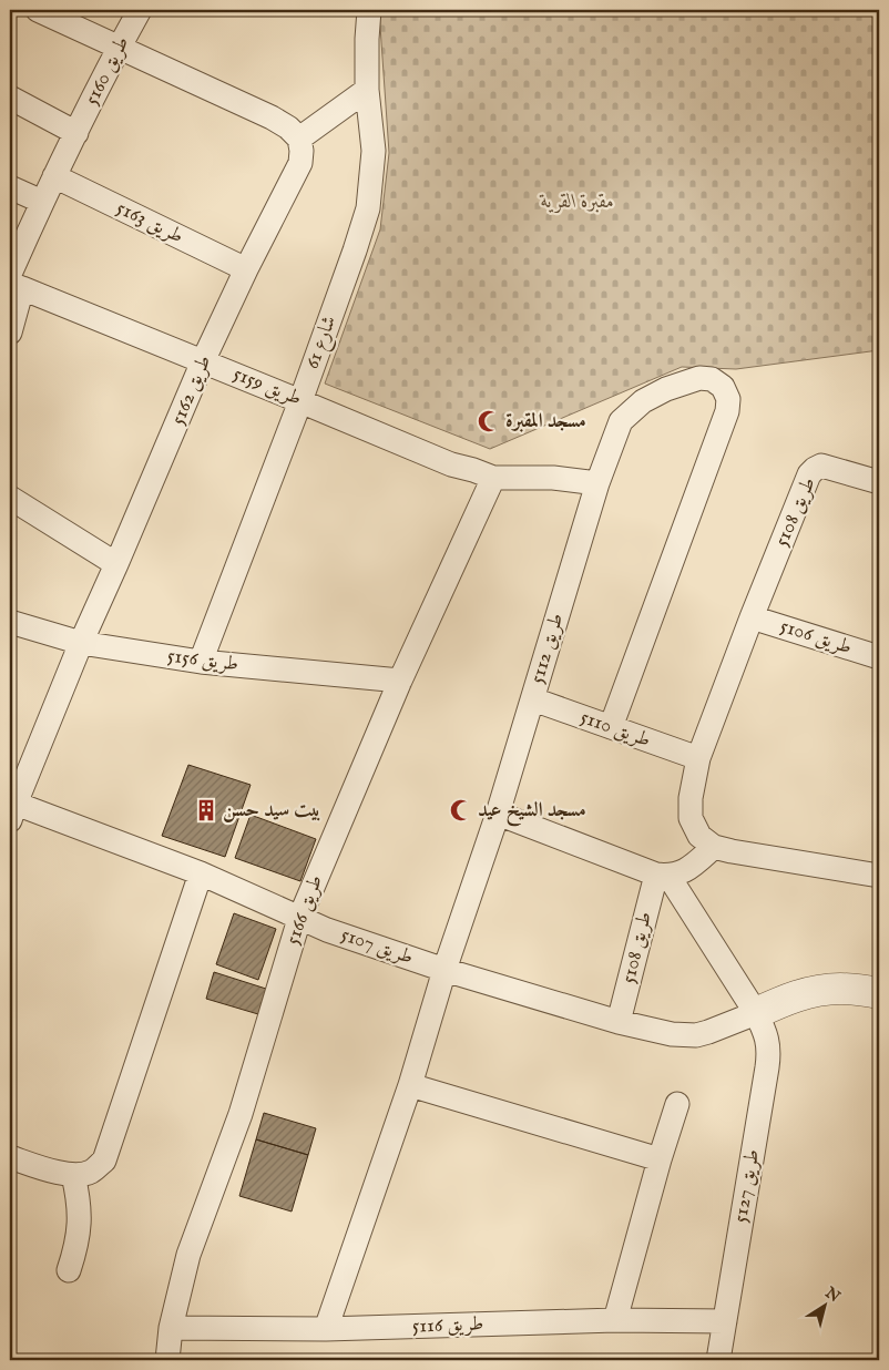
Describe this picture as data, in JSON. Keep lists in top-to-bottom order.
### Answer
{
  "streets": {
    "street": [
      "طريق 5160",
      "طريق 5163",
      "شارع 61",
      "طريق 5159",
      "طريق 5162",
      "طريق 5108",
      "طريق 5106",
      "طريق 5112",
      "طريق 5156",
      "طريق 5110",
      "طريق 5166",
      "طريق 5107",
      "طريق 5127",
      "طريق 5116"
    ]
  },
  "crossings": [
    ["طريق 5160", "طريق 5163"],
    ["طريق 5163", "طريق 5162"],
    ["شارع 61", "طريق 5159"],
    ["شارع 61", "طريق 5156"],
    ["طريق 5159", "طريق 5162"],
    ["طريق 5159", "طريق 5112"],
    ["طريق 5159", "طريق 5166"],
    ["طريق 5162", "طريق 5156"],
    ["طريق 5162", "طريق 5107"],
    ["طريق 5108", "طريق 5106"],
    ["طريق 5108", "طريق 5107"],
    ["طريق 5108", "طريق 5127"],
    ["طريق 5112", "طريق 5110"],
    ["طريق 5112", "طريق 5107"],
    ["طريق 5112", "طريق 5116"],
    ["طريق 5156", "طريق 5166"],
    ["طريق 5166", "طريق 5107"],
    ["طريق 5166", "طريق 5116"],
    ["طريق 5107", "طريق 5127"],
    ["طريق 5127", "طريق 5116"]
  ],
  "parks": ["مقبرة القرية"],
  "places": {
    "mosque": ["مسجد المقبرة", "مسجد الشيخ عيد"],
    "building": ["بيت سيد حسن"]
  },
  "north": "top right"
}
